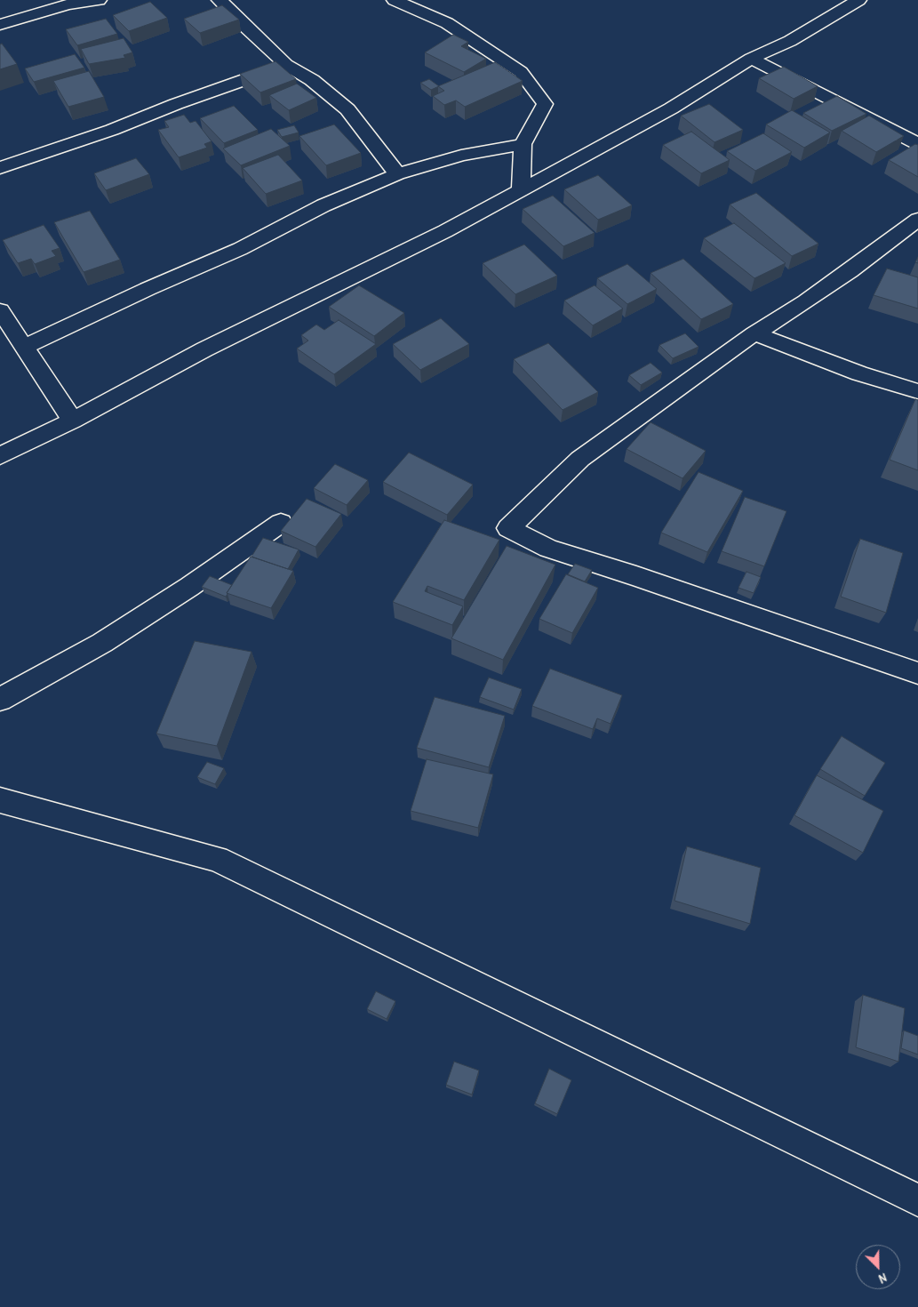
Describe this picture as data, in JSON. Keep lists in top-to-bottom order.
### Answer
{
  "north": "bottom right"
}
